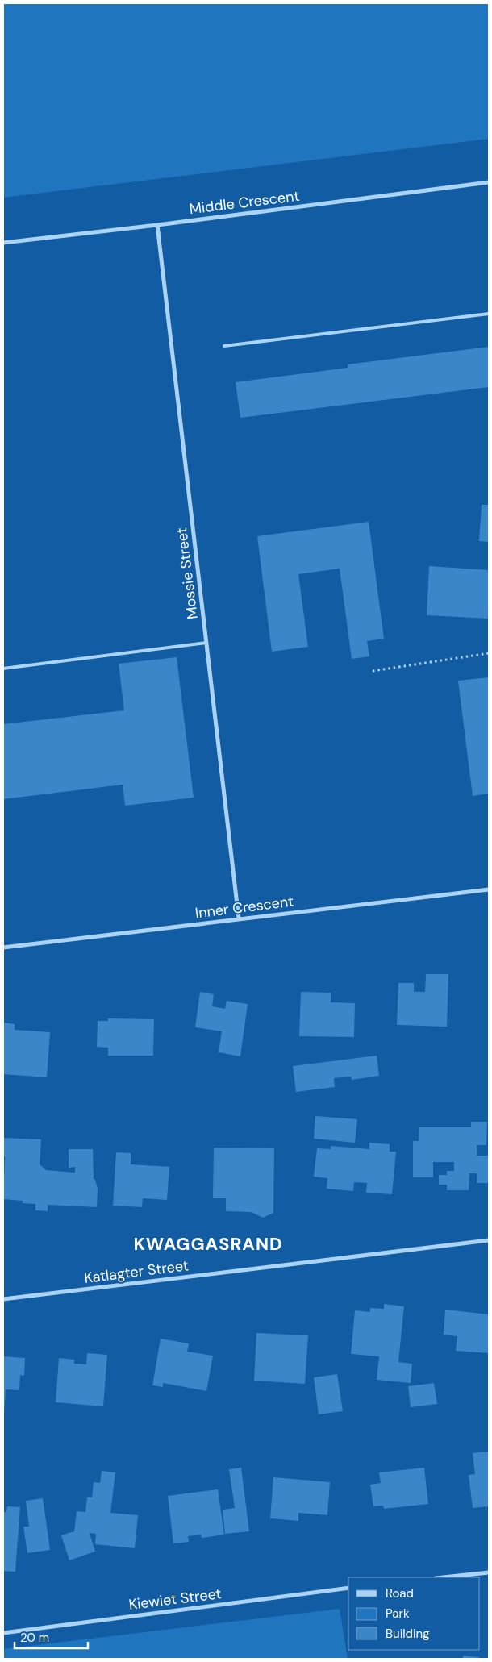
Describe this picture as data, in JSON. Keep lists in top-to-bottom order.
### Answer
{
  "streets": {
    "street": [
      "Middle Crescent",
      "Mossie Street",
      "Inner Crescent",
      "Katlagter Street",
      "Kiewiet Street"
    ]
  },
  "crossings": [
    ["Middle Crescent", "Mossie Street"],
    ["Mossie Street", "Inner Crescent"]
  ],
  "districts": ["KWAGGASRAND"],
  "legend": ["Road", "Park", "Building"],
  "scale_bar": "20 m"
}
